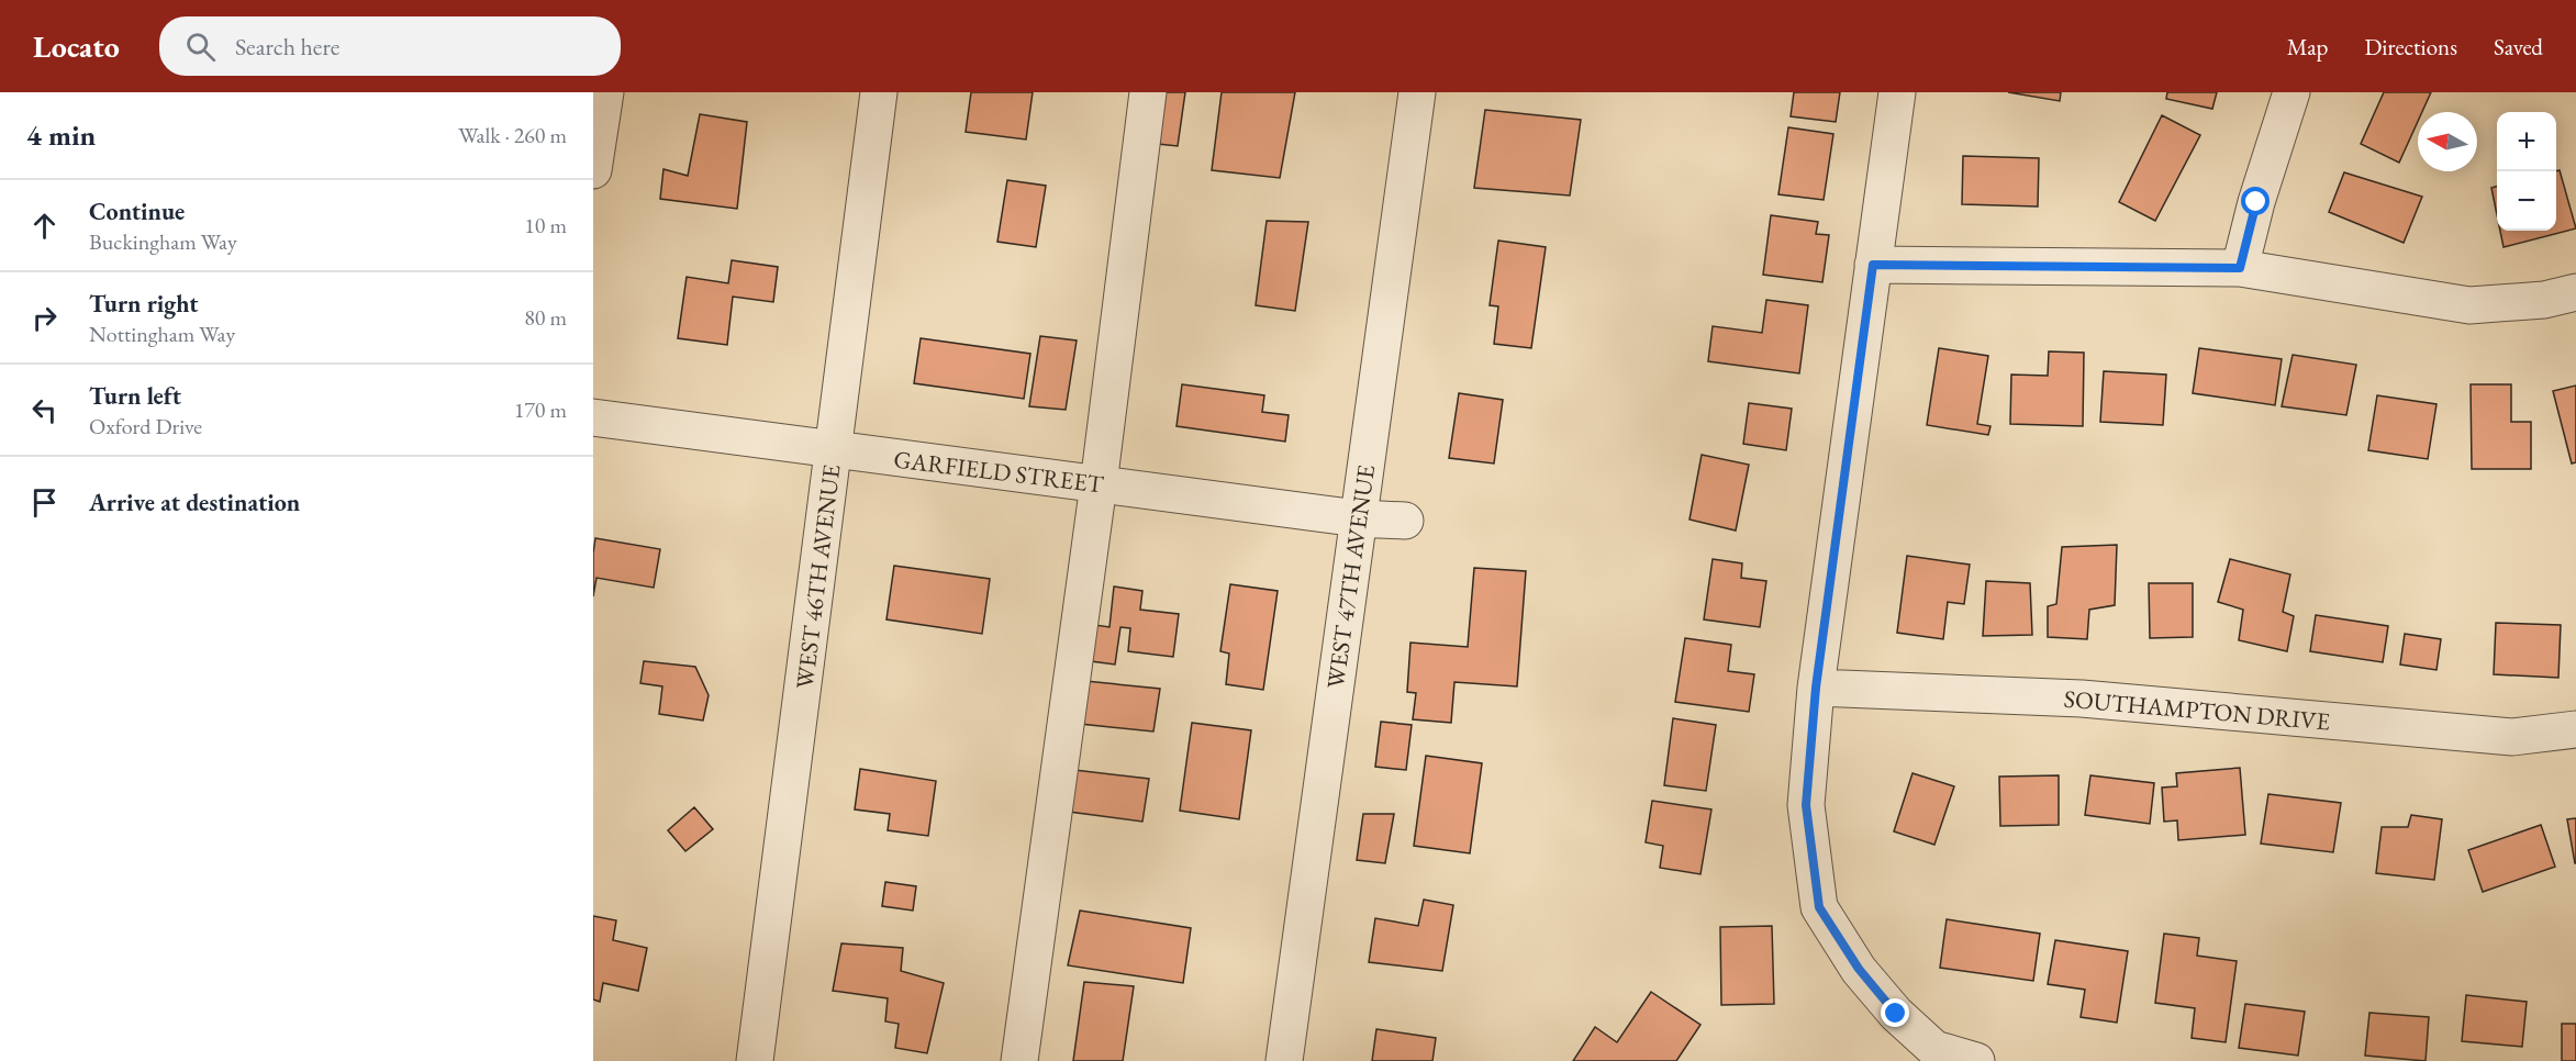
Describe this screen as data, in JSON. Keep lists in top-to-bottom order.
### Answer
{
  "streets": {
    "street": [
      "GARFIELD STREET",
      "WEST 46TH AVENUE",
      "WEST 47TH AVENUE",
      "SOUTHAMPTON DRIVE"
    ]
  },
  "crossings": [
    ["GARFIELD STREET", "WEST 46TH AVENUE"],
    ["GARFIELD STREET", "WEST 47TH AVENUE"]
  ],
  "north": "left",
  "page": {
    "header": "Locato",
    "search": "Search here",
    "nav": ["Map", "Directions", "Saved"],
    "heading": ["4 min", "Walk · 260 m"],
    "map_buttons": ["+", "−"],
    "list": [
      ["Continue", "Buckingham Way", "10 m"],
      ["Turn right", "Nottingham Way", "80 m"],
      ["Turn left", "Oxford Drive", "170 m"],
      "Arrive at destination"
    ]
  }
}
